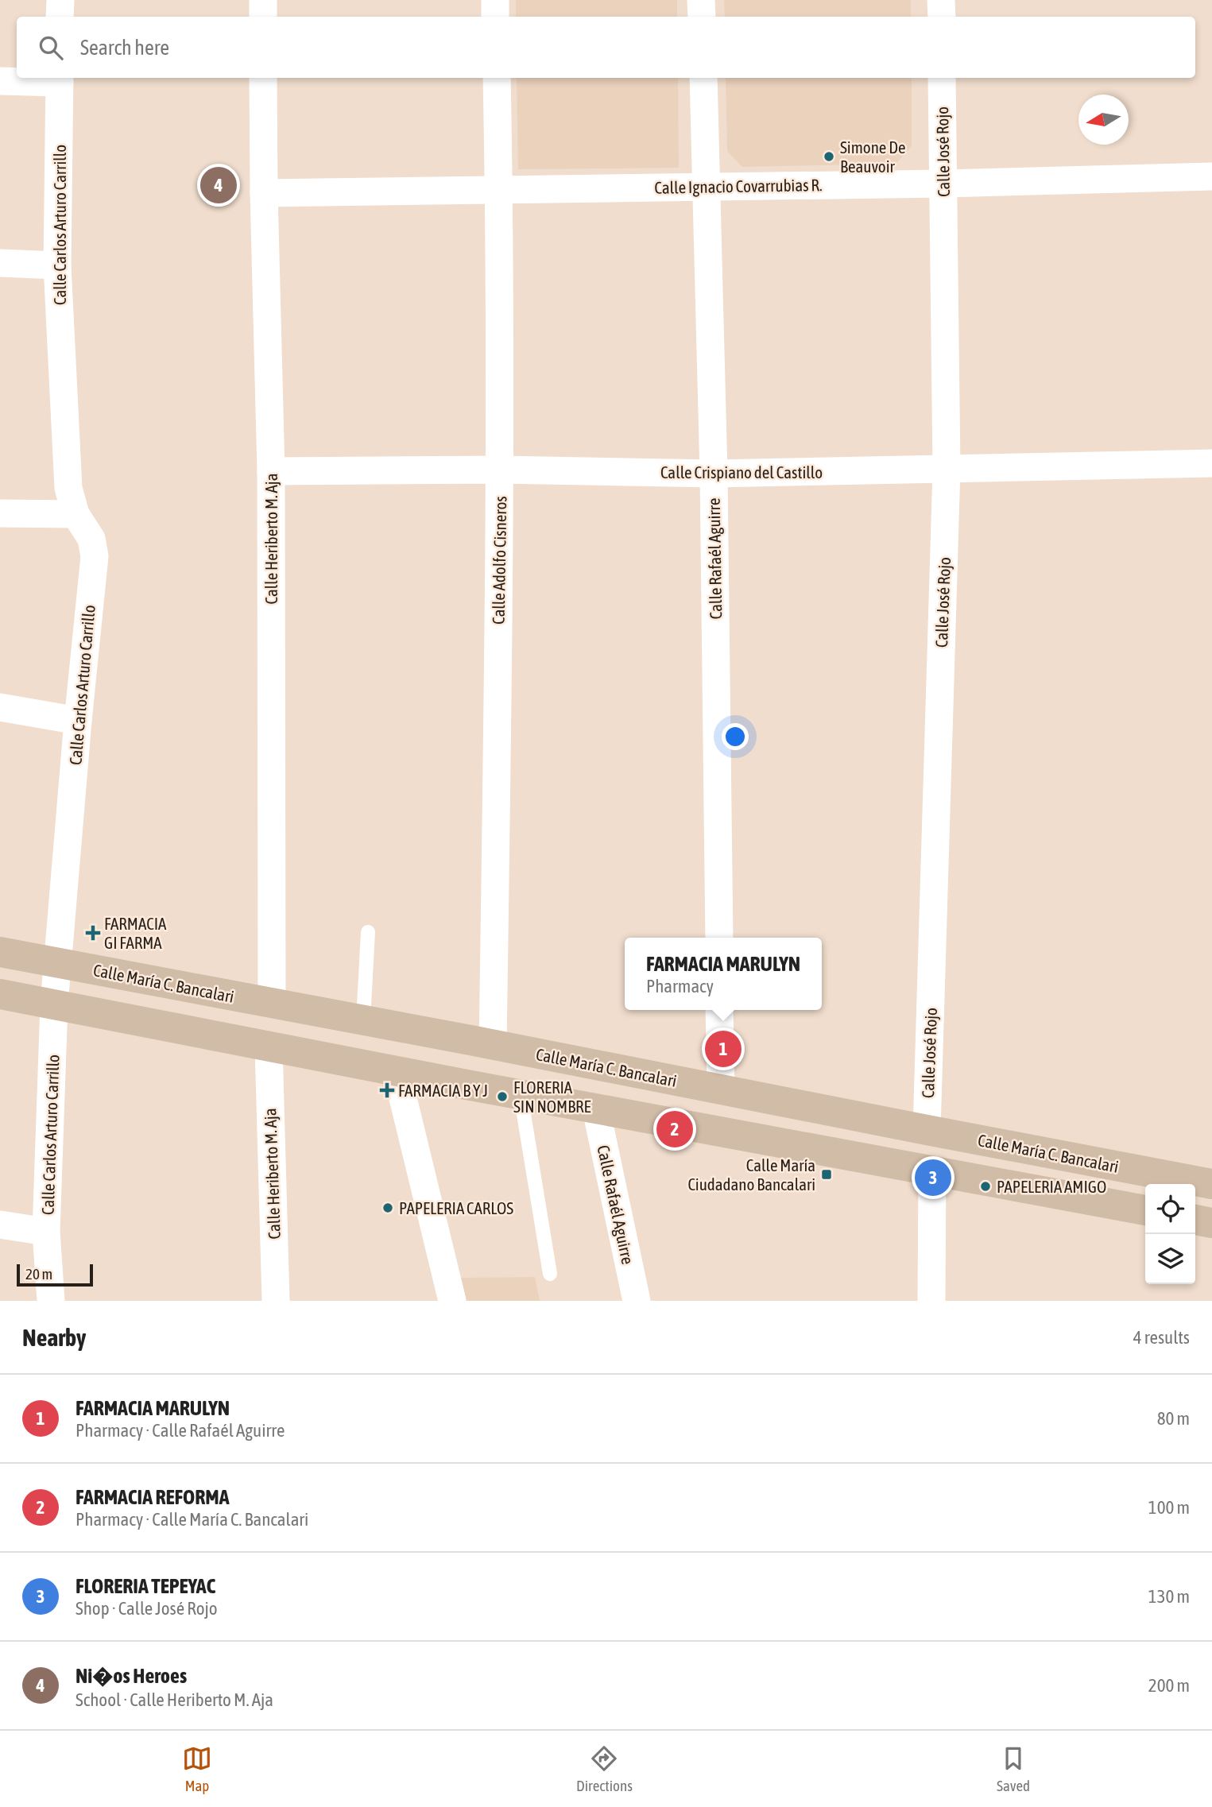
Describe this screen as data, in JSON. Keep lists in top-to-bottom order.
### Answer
{
  "streets": {
    "street": [
      "Calle José Rojo",
      "Calle Ignacio Covarrubias R.",
      "Calle Carlos Arturo Carrillo",
      "Calle Crispiano del Castillo",
      "Calle Heriberto M. Aja",
      "Calle Rafaél Aguirre",
      "Calle Adolfo Cisneros",
      "Calle María C. Bancalari"
    ]
  },
  "crossings": [
    ["Calle José Rojo", "Calle Ignacio Covarrubias R."],
    ["Calle José Rojo", "Calle Crispiano del Castillo"],
    ["Calle José Rojo", "Calle María C. Bancalari"],
    ["Calle Ignacio Covarrubias R.", "Calle Heriberto M. Aja"],
    ["Calle Ignacio Covarrubias R.", "Calle Rafaél Aguirre"],
    ["Calle Ignacio Covarrubias R.", "Calle Adolfo Cisneros"],
    ["Calle Carlos Arturo Carrillo", "Calle María C. Bancalari"],
    ["Calle Crispiano del Castillo", "Calle Heriberto M. Aja"],
    ["Calle Crispiano del Castillo", "Calle Rafaél Aguirre"],
    ["Calle Crispiano del Castillo", "Calle Adolfo Cisneros"],
    ["Calle Heriberto M. Aja", "Calle María C. Bancalari"],
    ["Calle Adolfo Cisneros", "Calle María C. Bancalari"]
  ],
  "places": {
    "other": [
      "Simone De Beauvoir",
      "FLORERIA SIN NOMBRE",
      "PAPELERIA AMIGO",
      "PAPELERIA CARLOS"
    ],
    "health": ["FARMACIA GI FARMA", "FARMACIA B Y J"],
    "transit": ["Calle María Ciudadano Bancalari"]
  },
  "scale_bar": "20 m",
  "north": "left",
  "page": {
    "search": "Search here",
    "pins": [
      "4",
      "1",
      "2",
      "3"
    ],
    "popup": ["FARMACIA MARULYN", "Pharmacy"],
    "scale": "20 m",
    "heading": ["Nearby", "4 results"],
    "list": [
      {
        "mark": "1",
        "name": "FARMACIA MARULYN",
        "note": "Pharmacy · Calle Rafaél Aguirre",
        "value": "80 m"
      },
      {
        "mark": "2",
        "name": "FARMACIA REFORMA",
        "note": "Pharmacy · Calle María C. Bancalari",
        "value": "100 m"
      },
      {
        "mark": "3",
        "name": "FLORERIA TEPEYAC",
        "note": "Shop · Calle José Rojo",
        "value": "130 m"
      },
      {
        "mark": "4",
        "name": "Ni�os Heroes",
        "note": "School · Calle Heriberto M. Aja",
        "value": "200 m"
      }
    ],
    "nav": ["Map", "Directions", "Saved"]
  }
}
